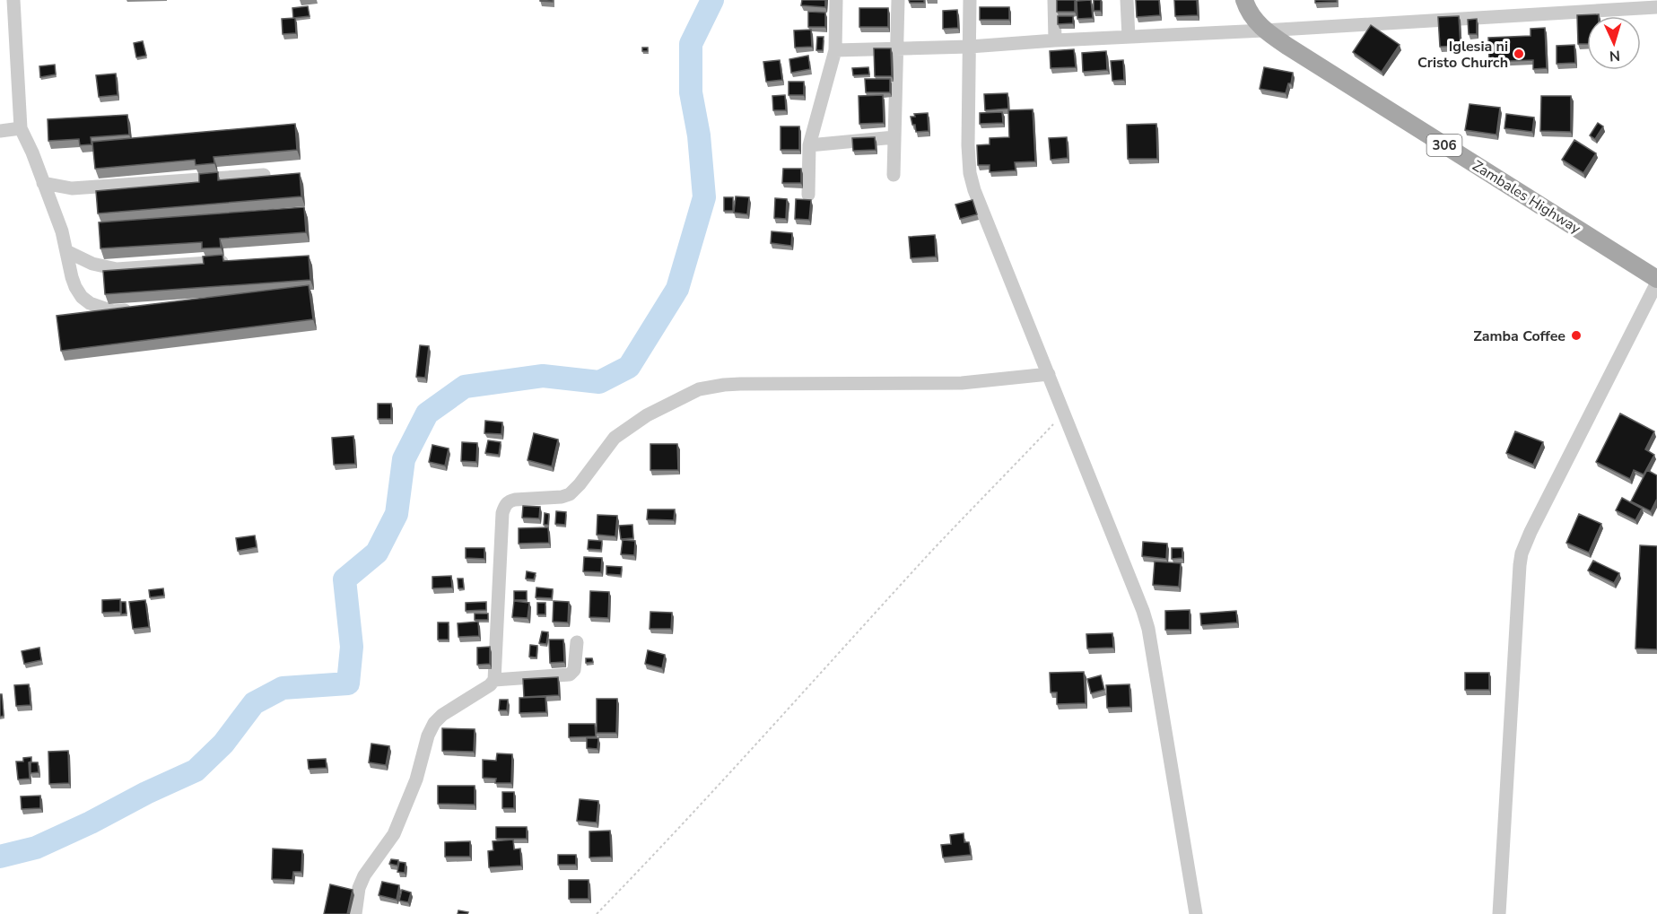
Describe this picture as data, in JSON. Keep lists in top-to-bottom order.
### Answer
{
  "streets": {
    "main road": ["306", "Zambales Highway"]
  },
  "places": ["Iglesia ni Cristo Church", "Zamba Coffee"],
  "north": "bottom"
}
